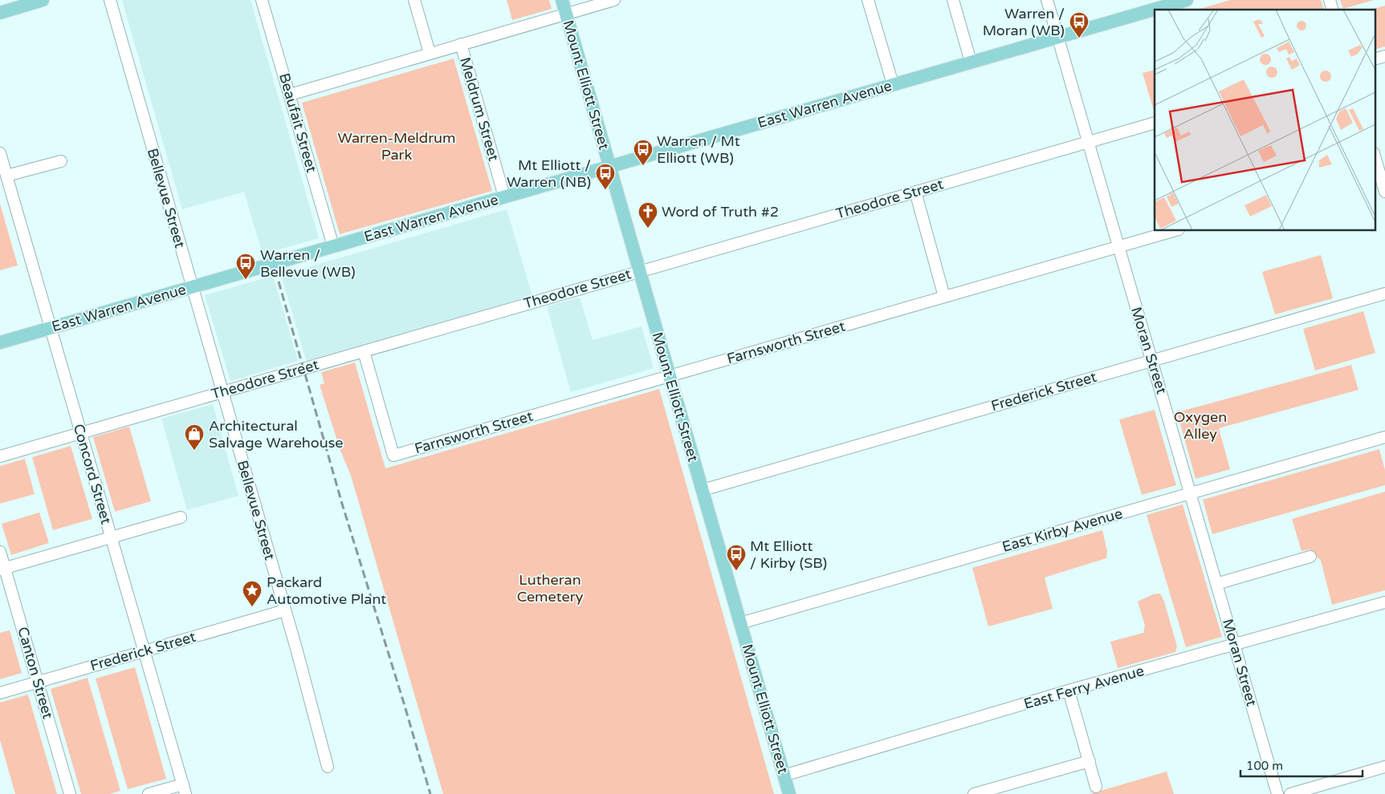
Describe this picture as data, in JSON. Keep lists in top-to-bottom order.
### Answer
{
  "streets": {
    "main road": ["Mount Elliott Street", "East Warren Avenue"],
    "street": [
      "Meldrum Street",
      "Beaufait Street",
      "Bellevue Street",
      "Theodore Street",
      "Farnsworth Street",
      "Moran Street",
      "Frederick Street",
      "Concord Street",
      "East Kirby Avenue",
      "Canton Street",
      "East Ferry Avenue"
    ]
  },
  "crossings": [
    ["Mount Elliott Street", "East Warren Avenue"],
    ["Mount Elliott Street", "Theodore Street"],
    ["Mount Elliott Street", "Farnsworth Street"],
    ["Mount Elliott Street", "Frederick Street"],
    ["Mount Elliott Street", "East Kirby Avenue"],
    ["Mount Elliott Street", "East Ferry Avenue"],
    ["East Warren Avenue", "Meldrum Street"],
    ["East Warren Avenue", "Beaufait Street"],
    ["East Warren Avenue", "Bellevue Street"],
    ["East Warren Avenue", "Moran Street"],
    ["East Warren Avenue", "Concord Street"],
    ["Bellevue Street", "Theodore Street"],
    ["Bellevue Street", "Frederick Street"],
    ["Theodore Street", "Farnsworth Street"],
    ["Theodore Street", "Moran Street"],
    ["Theodore Street", "Concord Street"],
    ["Farnsworth Street", "Moran Street"],
    ["Moran Street", "Frederick Street"],
    ["Moran Street", "East Kirby Avenue"],
    ["Moran Street", "East Ferry Avenue"],
    ["Frederick Street", "Concord Street"],
    ["Frederick Street", "Canton Street"]
  ],
  "parks": ["Warren-Meldrum Park", "Oxygen Alley", "Lutheran Cemetery"],
  "places": {
    "bus stop": [
      "Warren / Moran (WB)",
      "Warren / Mt Elliott (WB)",
      "Mt Elliott / Warren (NB)",
      "Warren / Bellevue (WB)",
      "Mt Elliott / Kirby (SB)"
    ],
    "church": ["Word of Truth #2"],
    "shop": ["Architectural Salvage Warehouse"],
    "place": ["Packard Automotive Plant"]
  },
  "scale_bar": "100 m"
}
